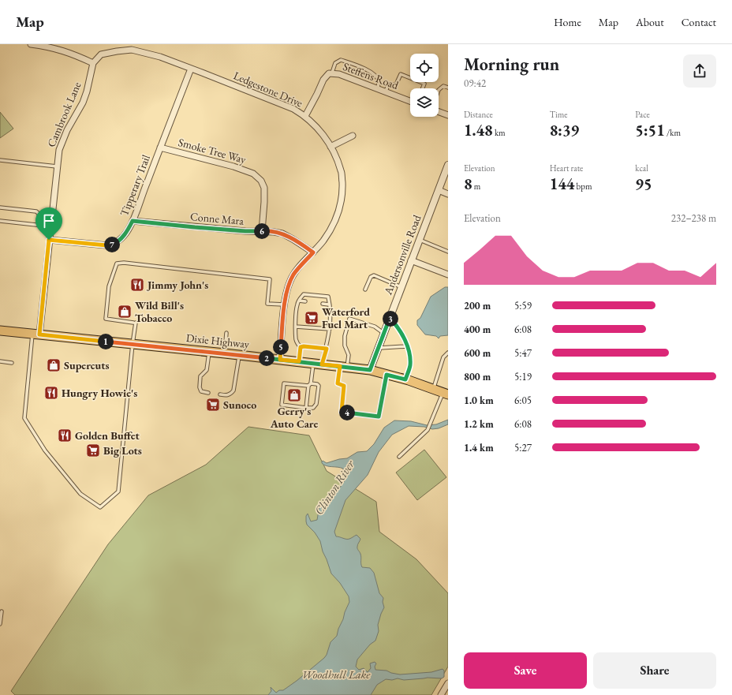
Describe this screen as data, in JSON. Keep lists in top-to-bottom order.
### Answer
{
  "streets": {
    "main road": ["Dixie Highway"],
    "street": [
      "Steffens Road",
      "Ledgestone Drive",
      "Cambrook Lane",
      "Smoke Tree Way",
      "Tipperary Trail",
      "Conne Mara",
      "Andersonville Road"
    ]
  },
  "crossings": [
    ["Steffens Road", "Ledgestone Drive"],
    ["Ledgestone Drive", "Cambrook Lane"],
    ["Ledgestone Drive", "Tipperary Trail"],
    ["Ledgestone Drive", "Conne Mara"],
    ["Ledgestone Drive", "Dixie Highway"],
    ["Cambrook Lane", "Tipperary Trail"],
    ["Cambrook Lane", "Dixie Highway"],
    ["Smoke Tree Way", "Tipperary Trail"],
    ["Smoke Tree Way", "Conne Mara"],
    ["Tipperary Trail", "Conne Mara"],
    ["Andersonville Road", "Dixie Highway"]
  ],
  "water": ["Clinton River", "Woodhull Lake"],
  "places": {
    "restaurant": ["Jimmy John's", "Hungry Howie's", "Golden Buffet"],
    "shop": ["Wild Bill's Tobacco", "Supercuts", "Gerry's Auto Care"],
    "supermarket": ["Waterford Fuel Mart", "Sunoco", "Big Lots"]
  },
  "page": {
    "header": "Map",
    "nav": [
      "Home",
      "Map",
      "About",
      "Contact"
    ],
    "heading": ["Morning run", "09:42"],
    "stats": [
      ["Distance", "1.48 km"],
      ["Time", "8:39"],
      ["Pace", "5:51 /km"],
      ["Elevation", "8 m"],
      ["Heart rate", "144 bpm"],
      ["kcal", "95"]
    ],
    "chart": ["Elevation", "232–238 m"],
    "pins": [
      "6",
      "7",
      "3",
      "1",
      "5",
      "2",
      "4"
    ],
    "list": [
      {
        "name": "200 m",
        "note": "5:59"
      },
      {
        "name": "400 m",
        "note": "6:08"
      },
      {
        "name": "600 m",
        "note": "5:47"
      },
      {
        "name": "800 m",
        "note": "5:19"
      },
      {
        "name": "1.0 km",
        "note": "6:05"
      },
      {
        "name": "1.2 km",
        "note": "6:08"
      },
      {
        "name": "1.4 km",
        "note": "5:27"
      }
    ],
    "buttons": ["Save", "Share"]
  }
}
